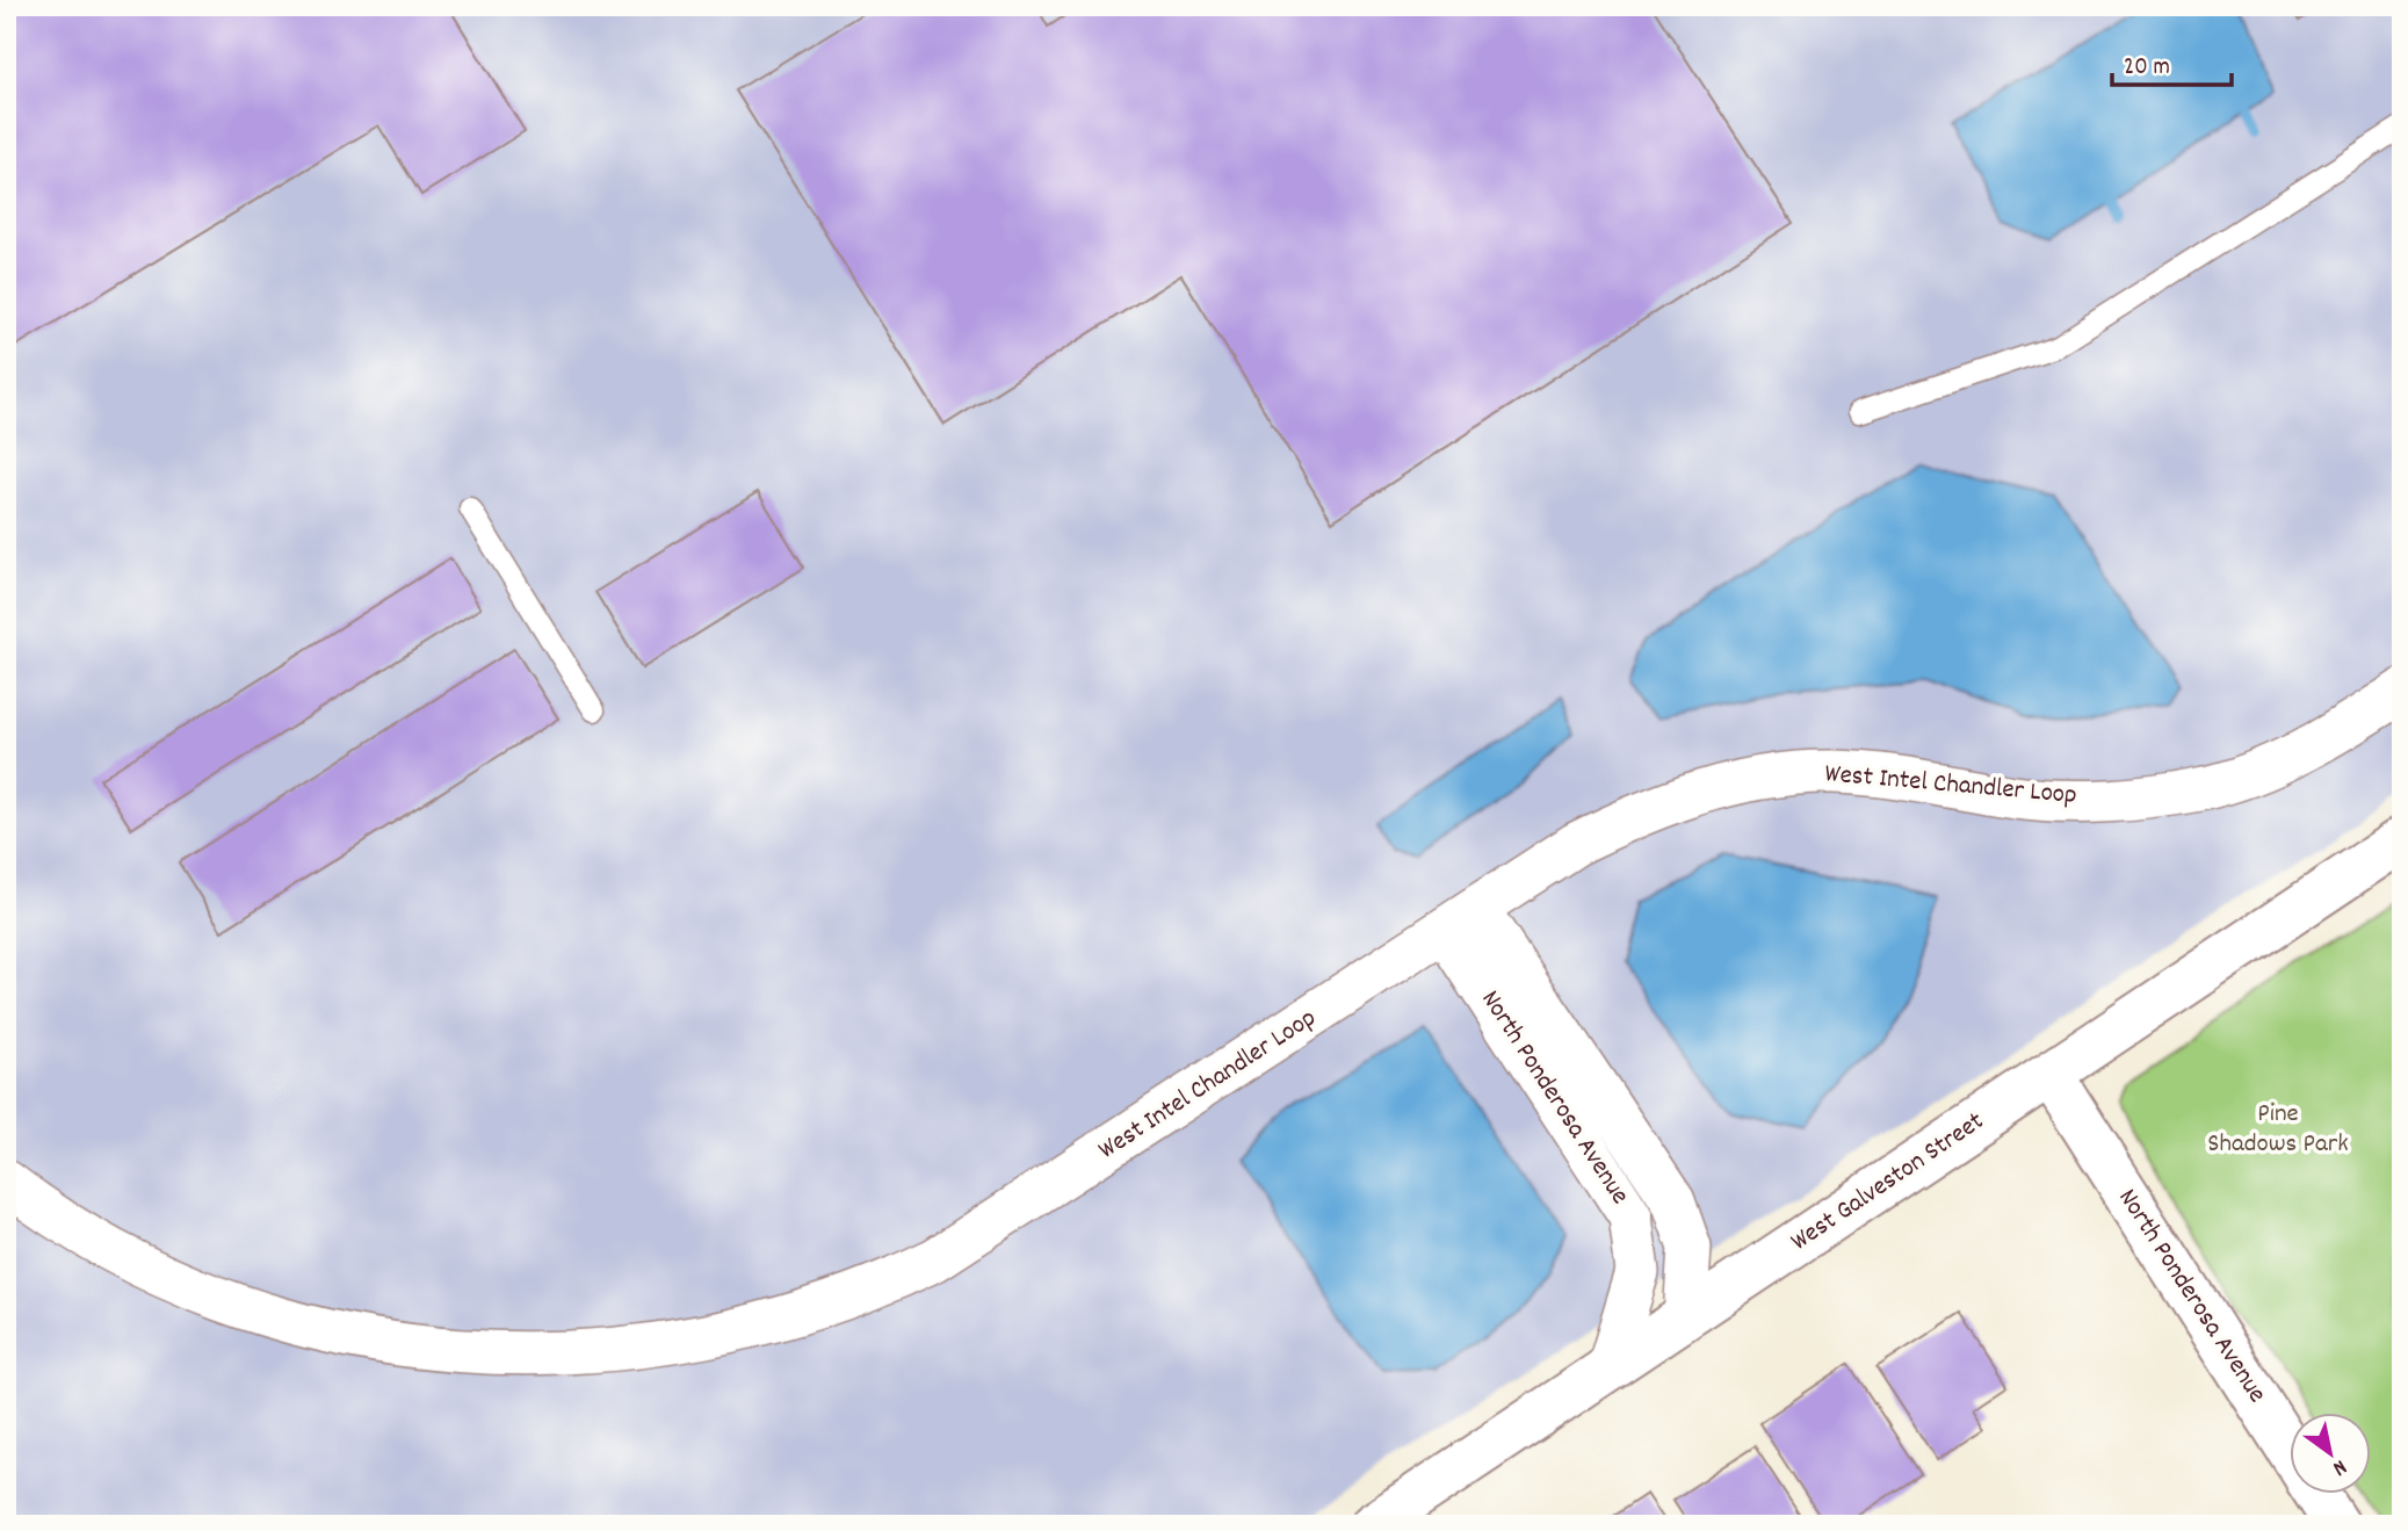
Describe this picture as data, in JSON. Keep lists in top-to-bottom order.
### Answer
{
  "streets": {
    "street": ["West Intel Chandler Loop", "North Ponderosa Avenue", "West Galveston Street"]
  },
  "crossings": [
    ["West Intel Chandler Loop", "North Ponderosa Avenue"],
    ["North Ponderosa Avenue", "West Galveston Street"]
  ],
  "parks": ["Pine Shadows Park"],
  "scale_bar": "20 m",
  "north": "bottom right"
}
